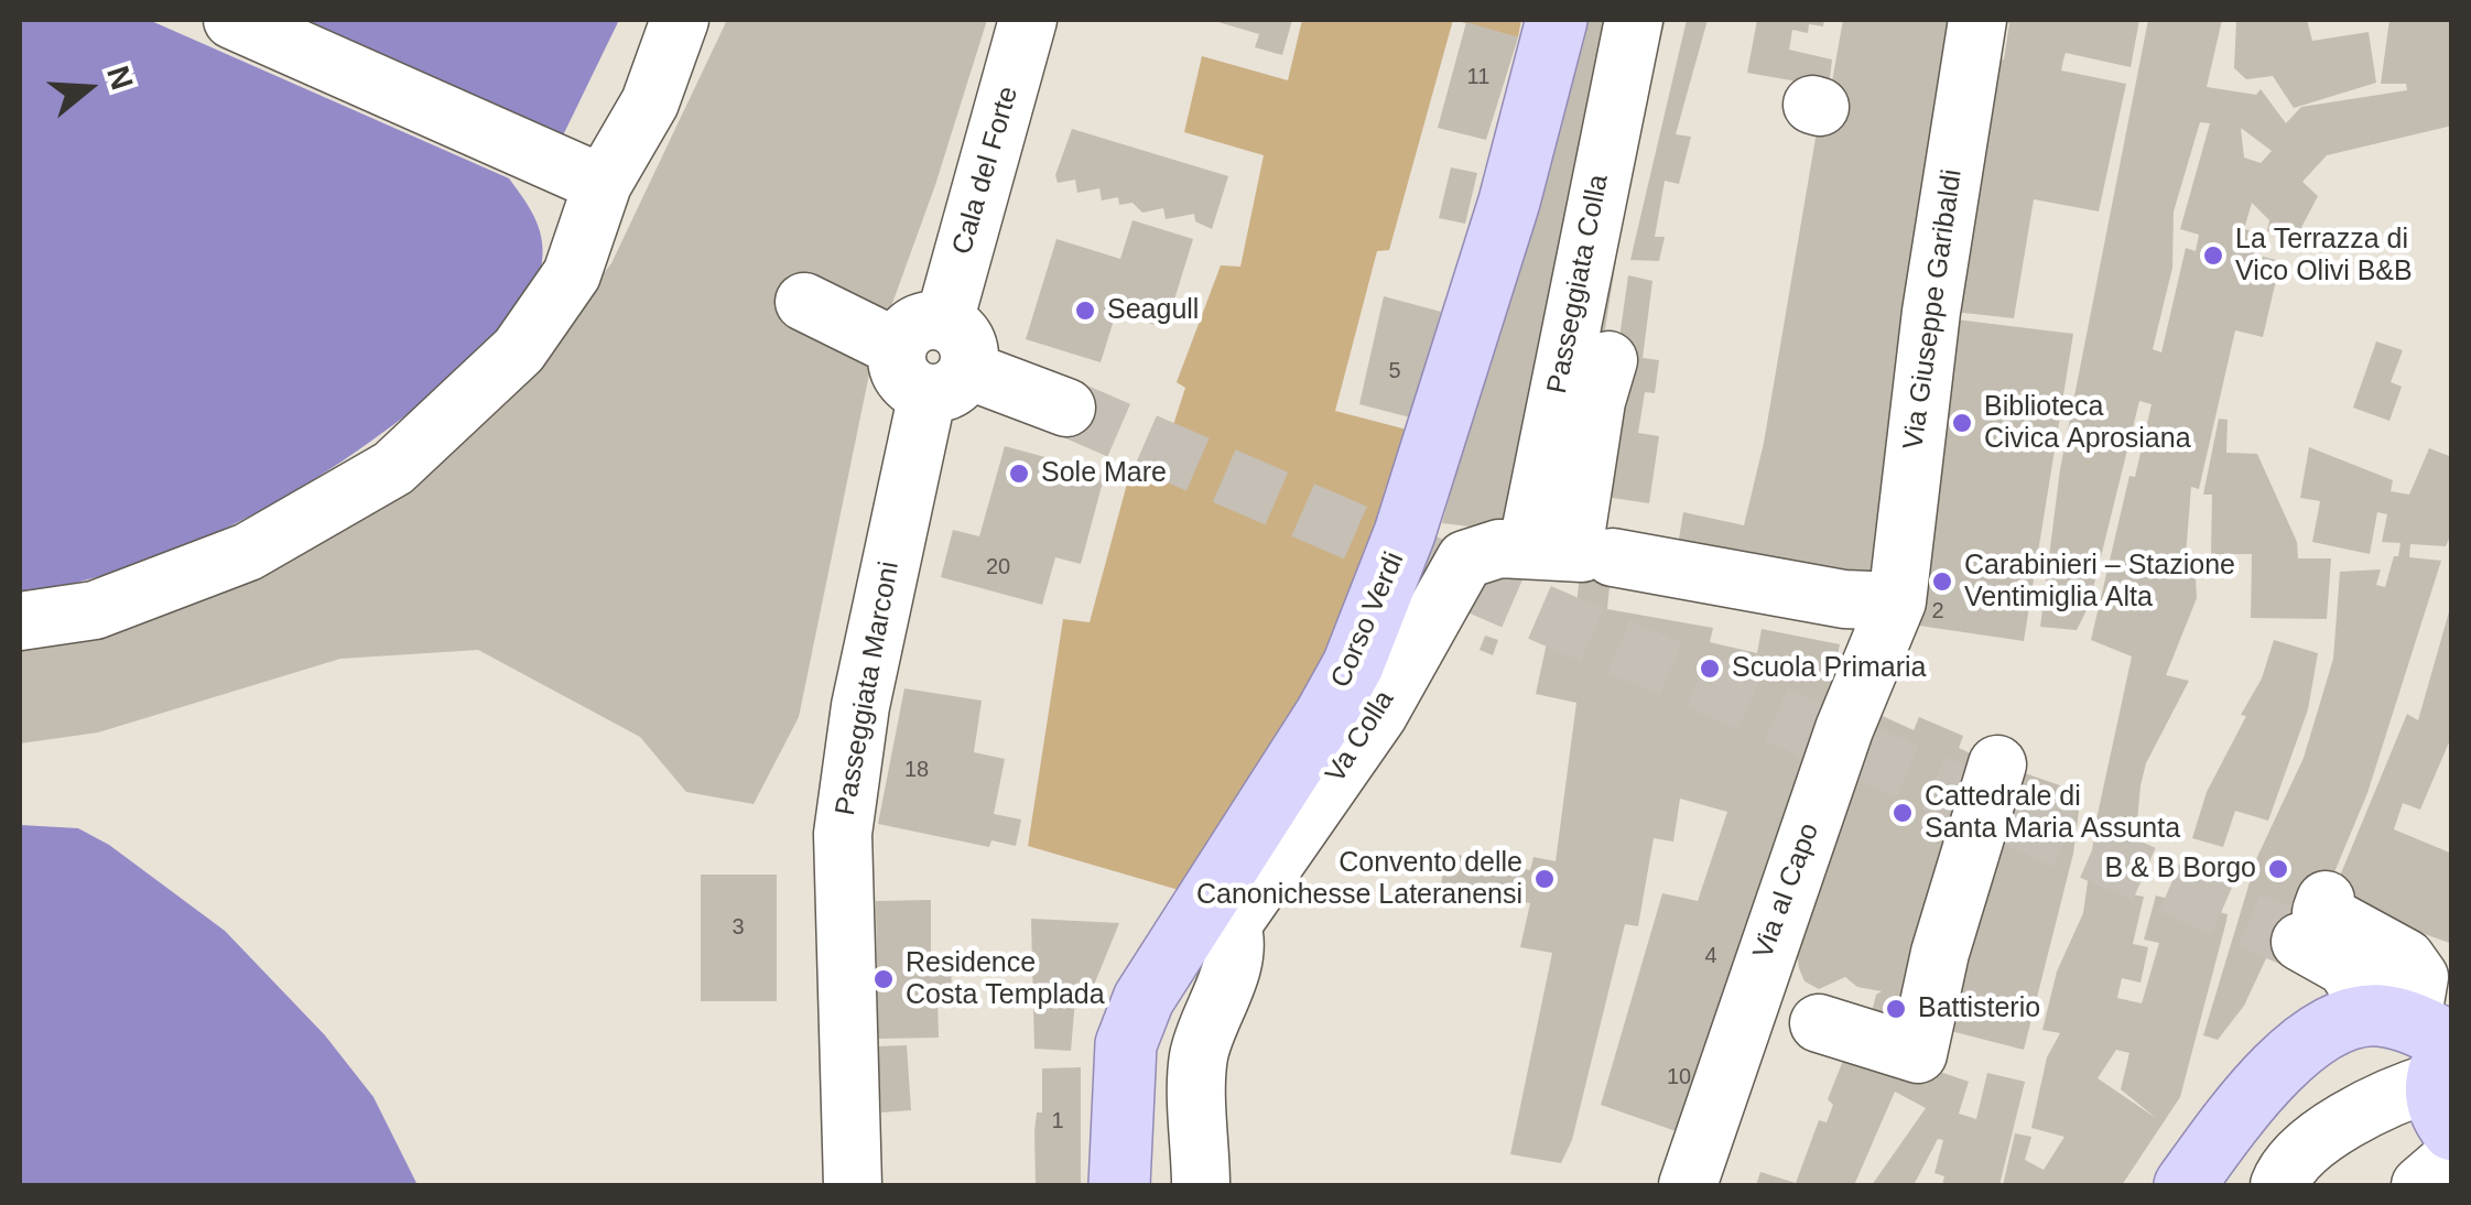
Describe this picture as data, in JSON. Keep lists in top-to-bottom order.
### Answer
{
  "streets": {
    "main road": ["Corso Verdi"],
    "street": [
      "Cala del Forte",
      "Passeggiata Colla",
      "Via Giuseppe Garibaldi",
      "Passeggiata Marconi",
      "Va Colla",
      "Via al Capo"
    ]
  },
  "crossings": [
    ["Cala del Forte", "Passeggiata Marconi"],
    ["Passeggiata Colla", "Va Colla"],
    ["Via Giuseppe Garibaldi", "Via al Capo"],
    ["Corso Verdi", "Va Colla"]
  ],
  "places": [
    "La Terrazza di Vico Olivi B&B",
    "Seagull",
    "Biblioteca Civica Aprosiana",
    "Sole Mare",
    "Carabinieri – Stazione Ventimiglia Alta",
    "Scuola Primaria",
    "Cattedrale di Santa Maria Assunta",
    "B & B Borgo",
    "Convento delle Canonichesse Lateranensi",
    "Residence Costa Templada",
    "Battisterio"
  ],
  "house_numbers": [
    "11",
    "5",
    "20",
    "2",
    "18",
    "3",
    "4",
    "10",
    "1"
  ],
  "north": "right"
}
